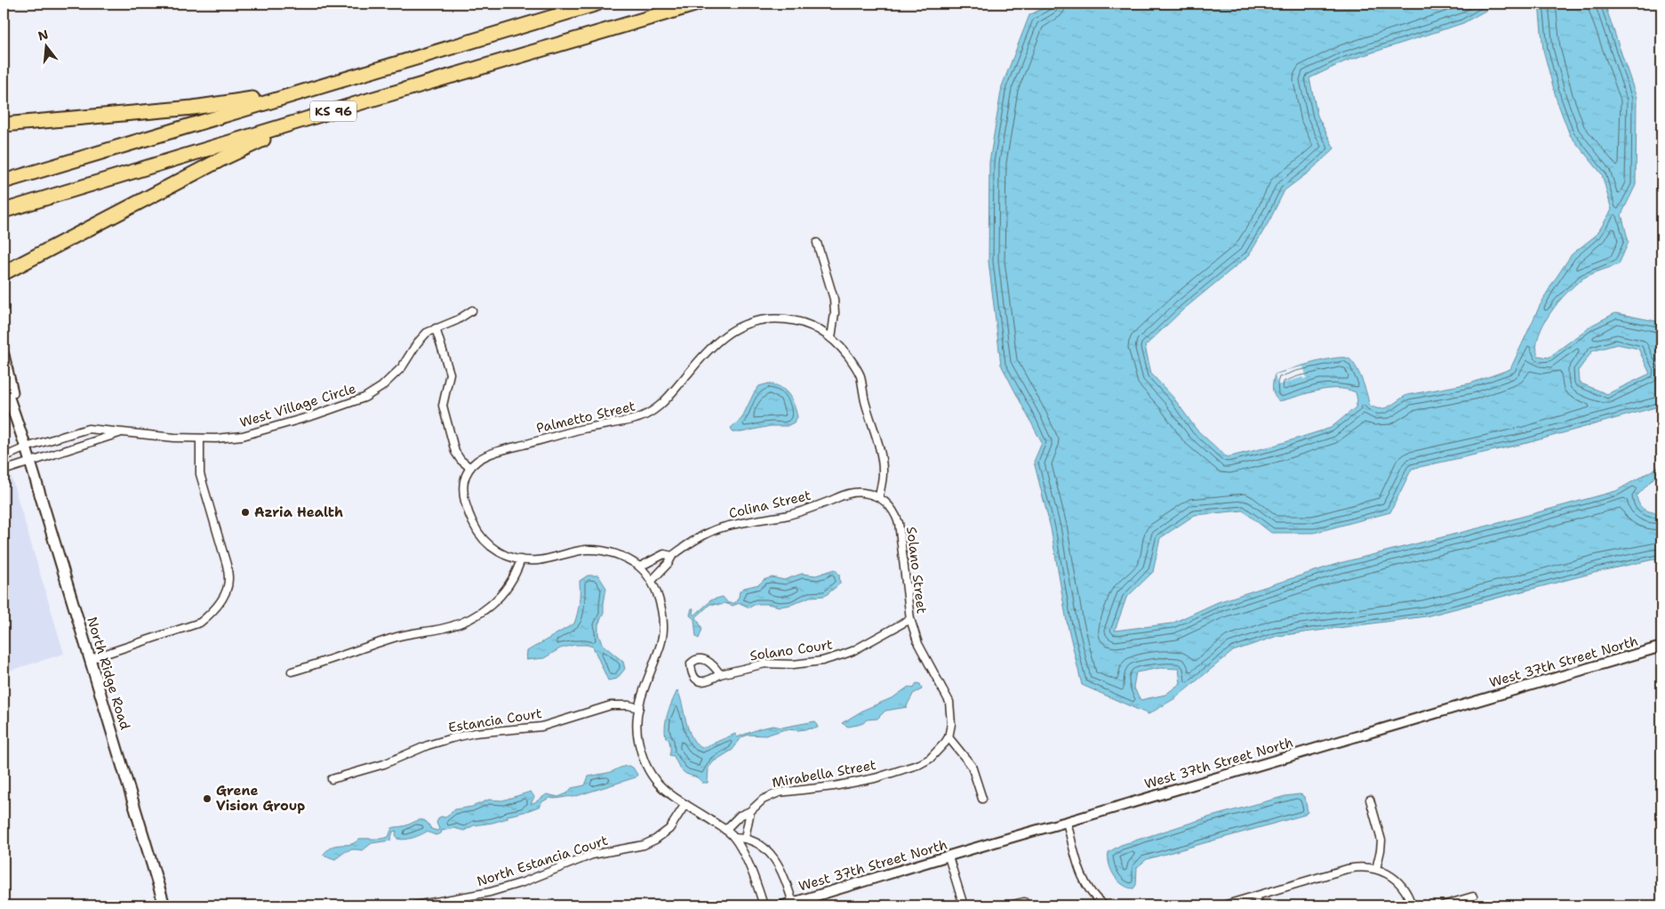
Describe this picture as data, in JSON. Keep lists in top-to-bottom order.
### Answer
{
  "streets": {
    "highway": ["KS 96"],
    "main road": ["North Ridge Road"],
    "street": [
      "West Village Circle",
      "Palmetto Street",
      "Colina Street",
      "Solano Street",
      "Solano Court",
      "West 37th Street North",
      "Estancia Court",
      "Mirabella Street",
      "North Estancia Court"
    ]
  },
  "crossings": [
    ["West Village Circle", "North Ridge Road"],
    ["Colina Street", "Solano Street"],
    ["Solano Street", "Solano Court"],
    ["Solano Street", "Mirabella Street"]
  ],
  "places": ["Azria Health", "Grene Vision Group"],
  "north": "top"
}
